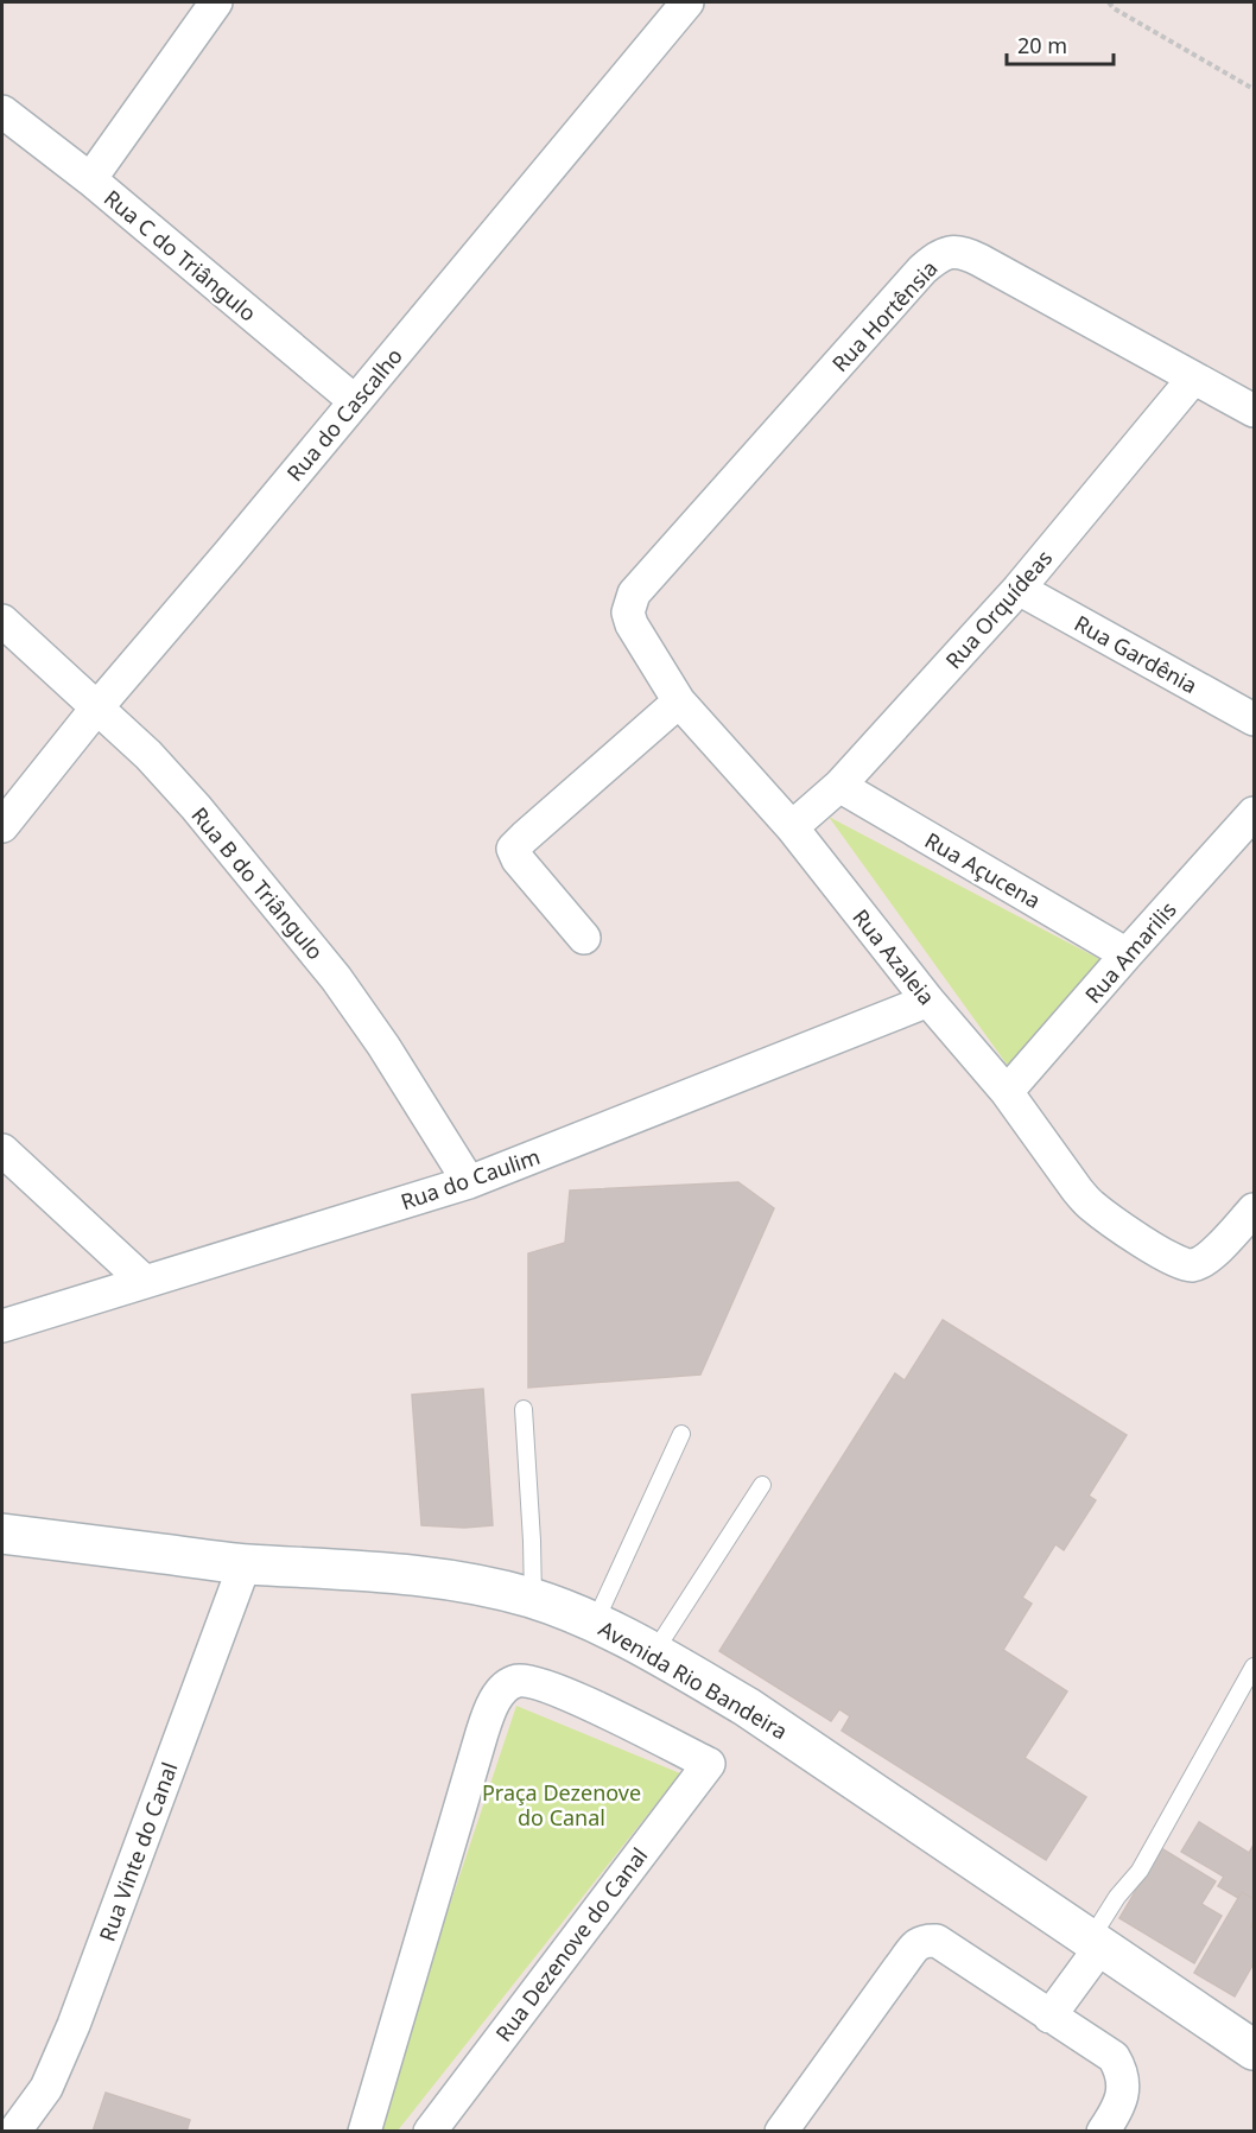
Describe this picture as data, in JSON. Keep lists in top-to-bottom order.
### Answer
{
  "streets": {
    "street": [
      "Rua C do Triângulo",
      "Rua Hortênsia",
      "Rua do Cascalho",
      "Rua Orquídeas",
      "Rua Gardênia",
      "Rua Açucena",
      "Rua B do Triângulo",
      "Rua Amarilis",
      "Rua Azaleia",
      "Rua do Caulim",
      "Avenida Rio Bandeira",
      "Rua Vinte do Canal",
      "Rua Dezenove do Canal"
    ]
  },
  "crossings": [
    ["Rua C do Triângulo", "Rua do Cascalho"],
    ["Rua Hortênsia", "Rua Orquídeas"],
    ["Rua Hortênsia", "Rua Azaleia"],
    ["Rua do Cascalho", "Rua B do Triângulo"],
    ["Rua Orquídeas", "Rua Gardênia"],
    ["Rua Orquídeas", "Rua Açucena"],
    ["Rua Orquídeas", "Rua Azaleia"],
    ["Rua Açucena", "Rua Amarilis"],
    ["Rua B do Triângulo", "Rua do Caulim"],
    ["Rua Amarilis", "Rua Azaleia"],
    ["Rua Azaleia", "Rua do Caulim"],
    ["Avenida Rio Bandeira", "Rua Vinte do Canal"]
  ],
  "parks": ["Praça Dezenove do Canal"],
  "scale_bar": "20 m"
}
